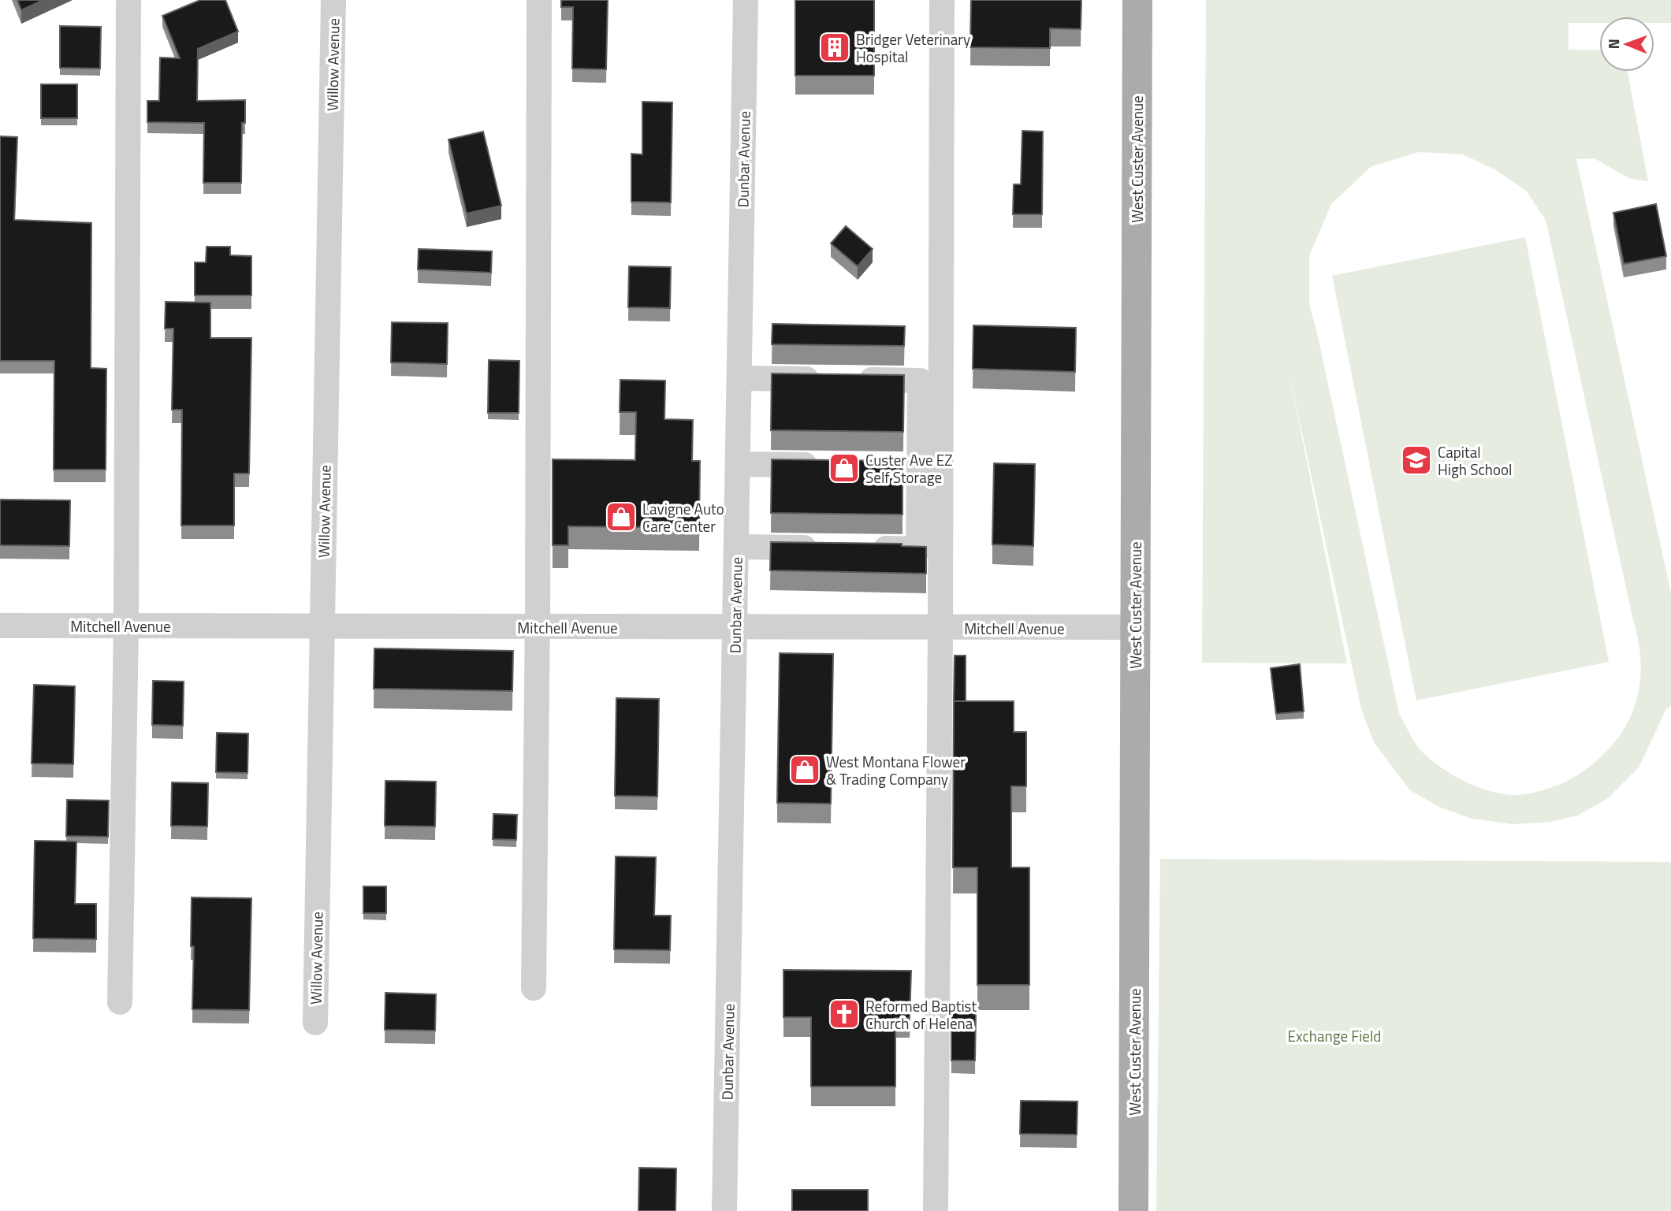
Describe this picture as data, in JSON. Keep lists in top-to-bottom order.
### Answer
{
  "streets": {
    "main road": ["West Custer Avenue"],
    "street": ["Willow Avenue", "Dunbar Avenue", "Mitchell Avenue"]
  },
  "crossings": [
    ["Willow Avenue", "Mitchell Avenue"],
    ["Dunbar Avenue", "Mitchell Avenue"],
    ["West Custer Avenue", "Mitchell Avenue"]
  ],
  "parks": ["Exchange Field"],
  "places": {
    "building": ["Bridger Veterinary Hospital"],
    "school or university": ["Capital High School"],
    "shop": ["Custer Ave EZ Self Storage", "Lavigne Auto Care Center", "West Montana Flower & Trading Company"],
    "church": ["Reformed Baptist Church of Helena"]
  },
  "north": "left"
}
